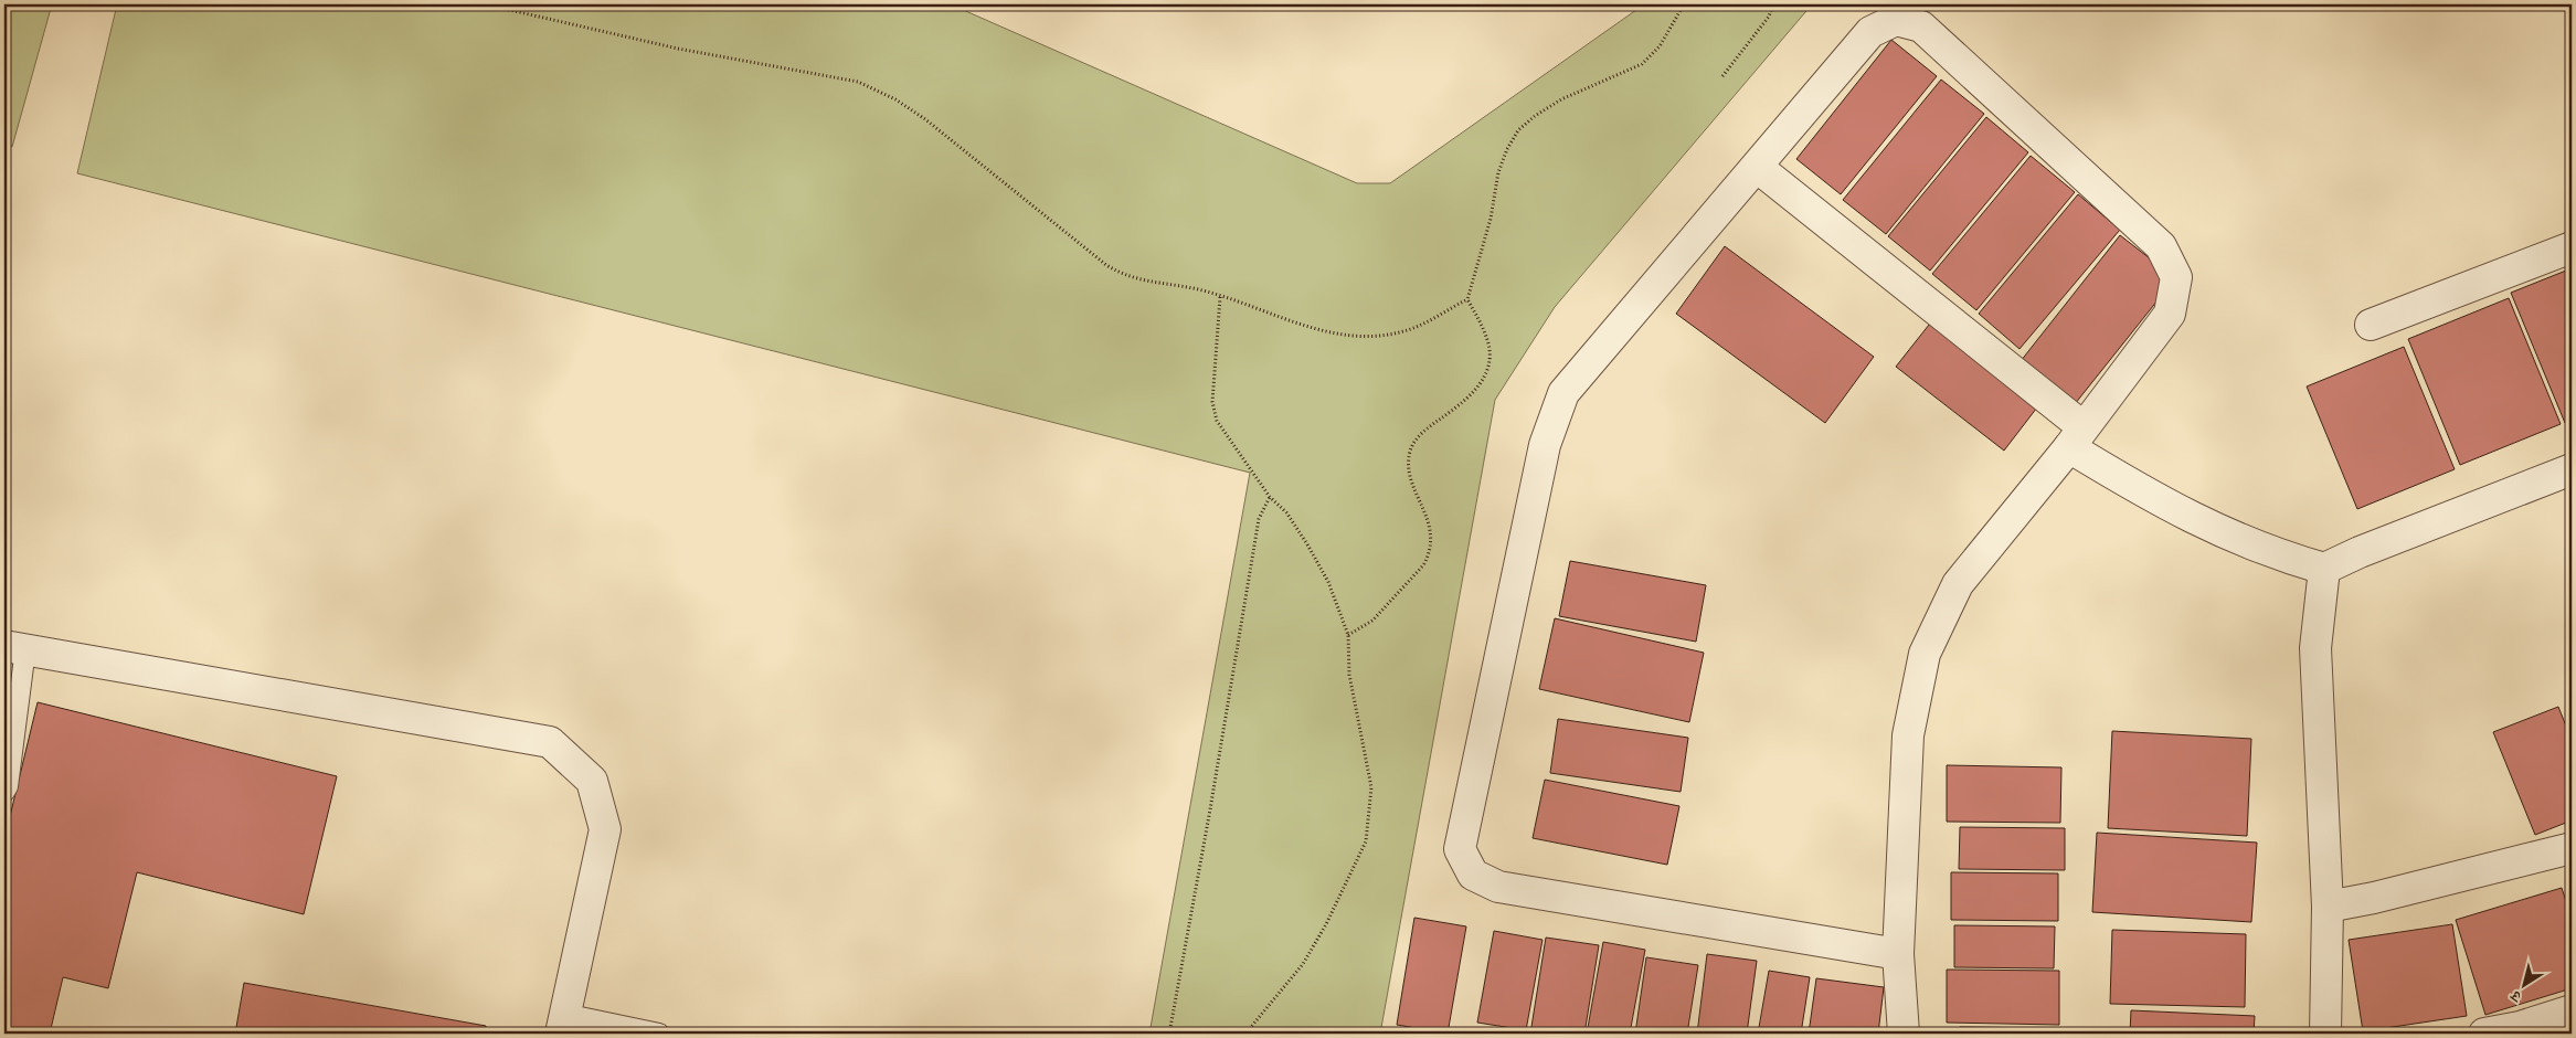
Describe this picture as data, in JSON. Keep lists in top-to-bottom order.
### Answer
{
  "north": "bottom left"
}
